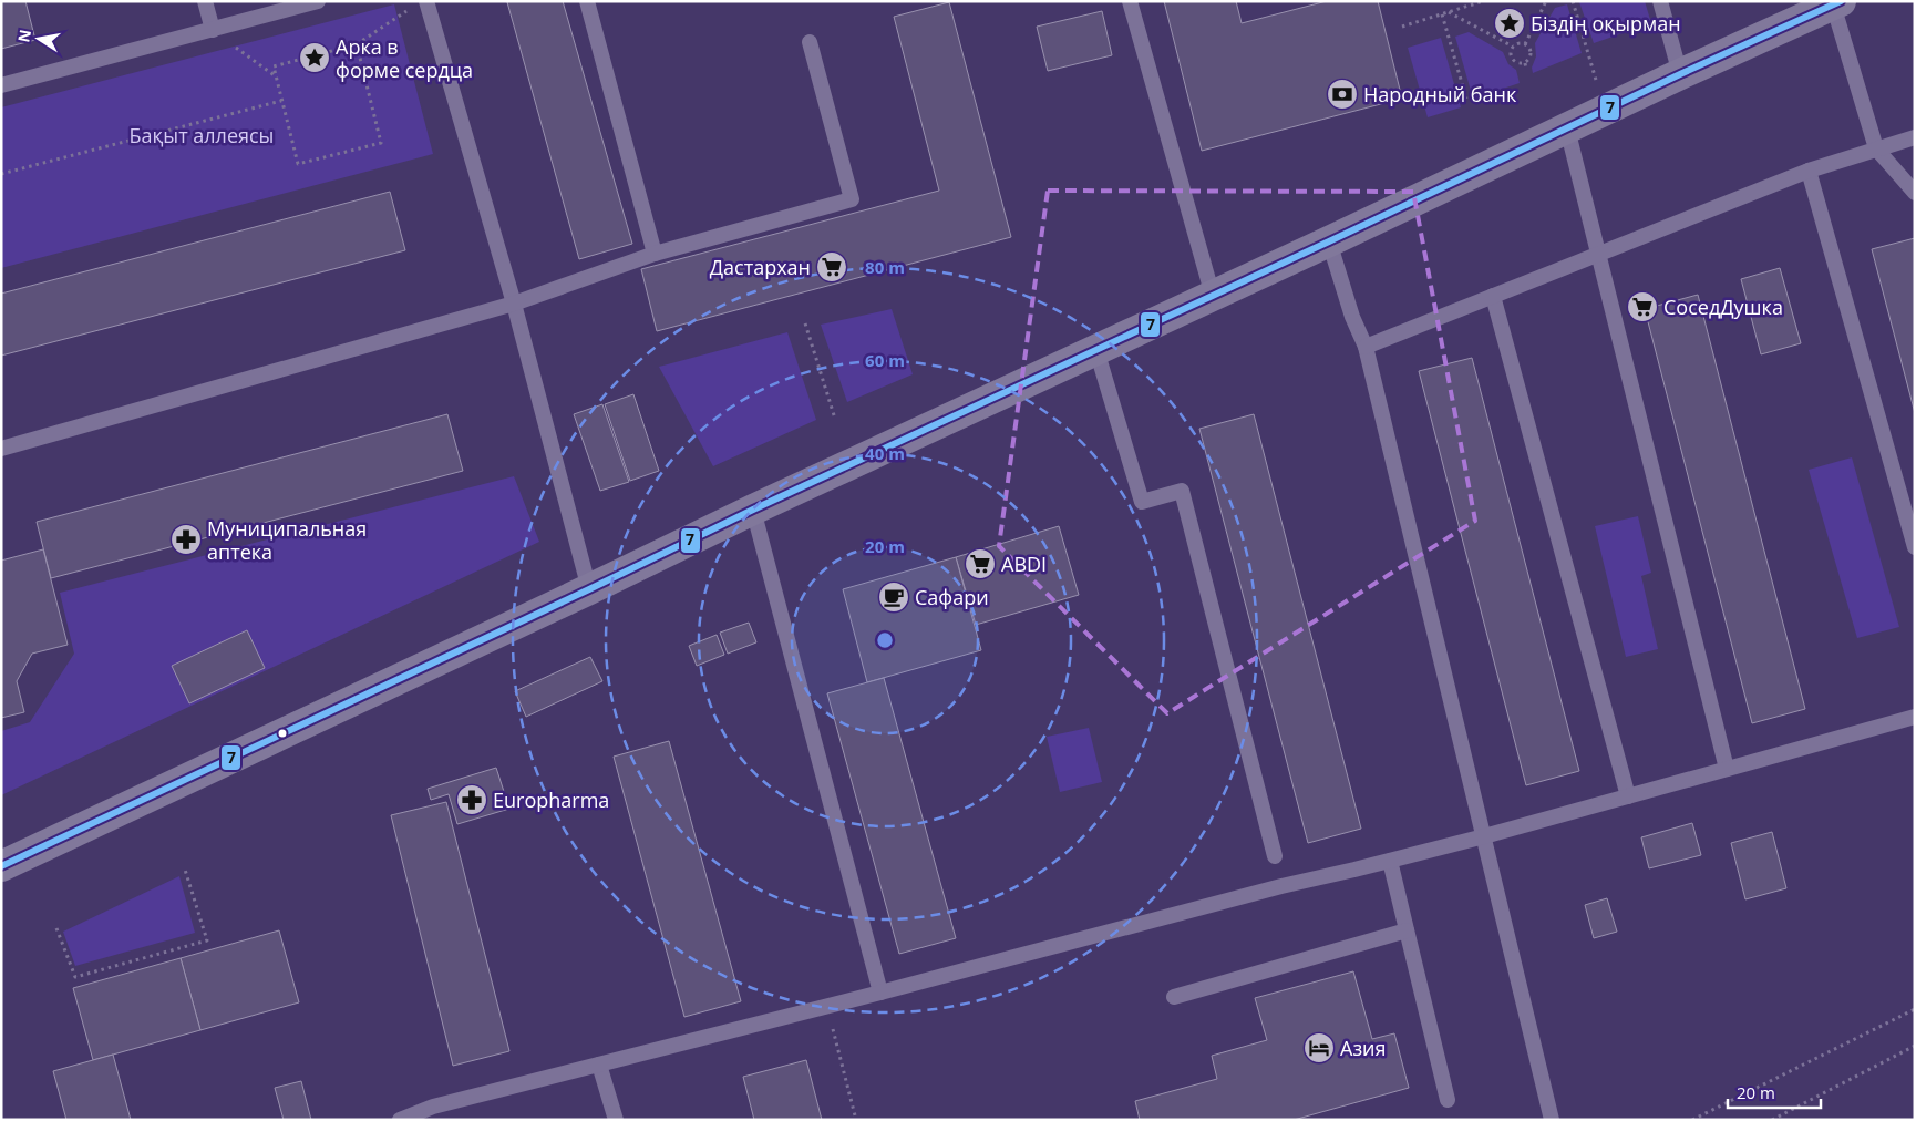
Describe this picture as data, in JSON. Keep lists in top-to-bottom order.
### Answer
{
  "parks": ["Бақыт аллеясы"],
  "places": {
    "place": ["Біздің оқырман", "Арка в форме сердца"],
    "bank": ["Народный банк"],
    "supermarket": ["Дастархан", "СоседДушка", "ABDI"],
    "pharmacy": ["Муниципальная аптека", "Europharma"],
    "cafe": ["Сафари"],
    "hotel": ["Азия"]
  },
  "lines": ["transit line 7"],
  "scale_bar": "20 m",
  "north": "left",
  "rings": [
    "80 m",
    "60 m",
    "40 m",
    "20 m"
  ]
}
